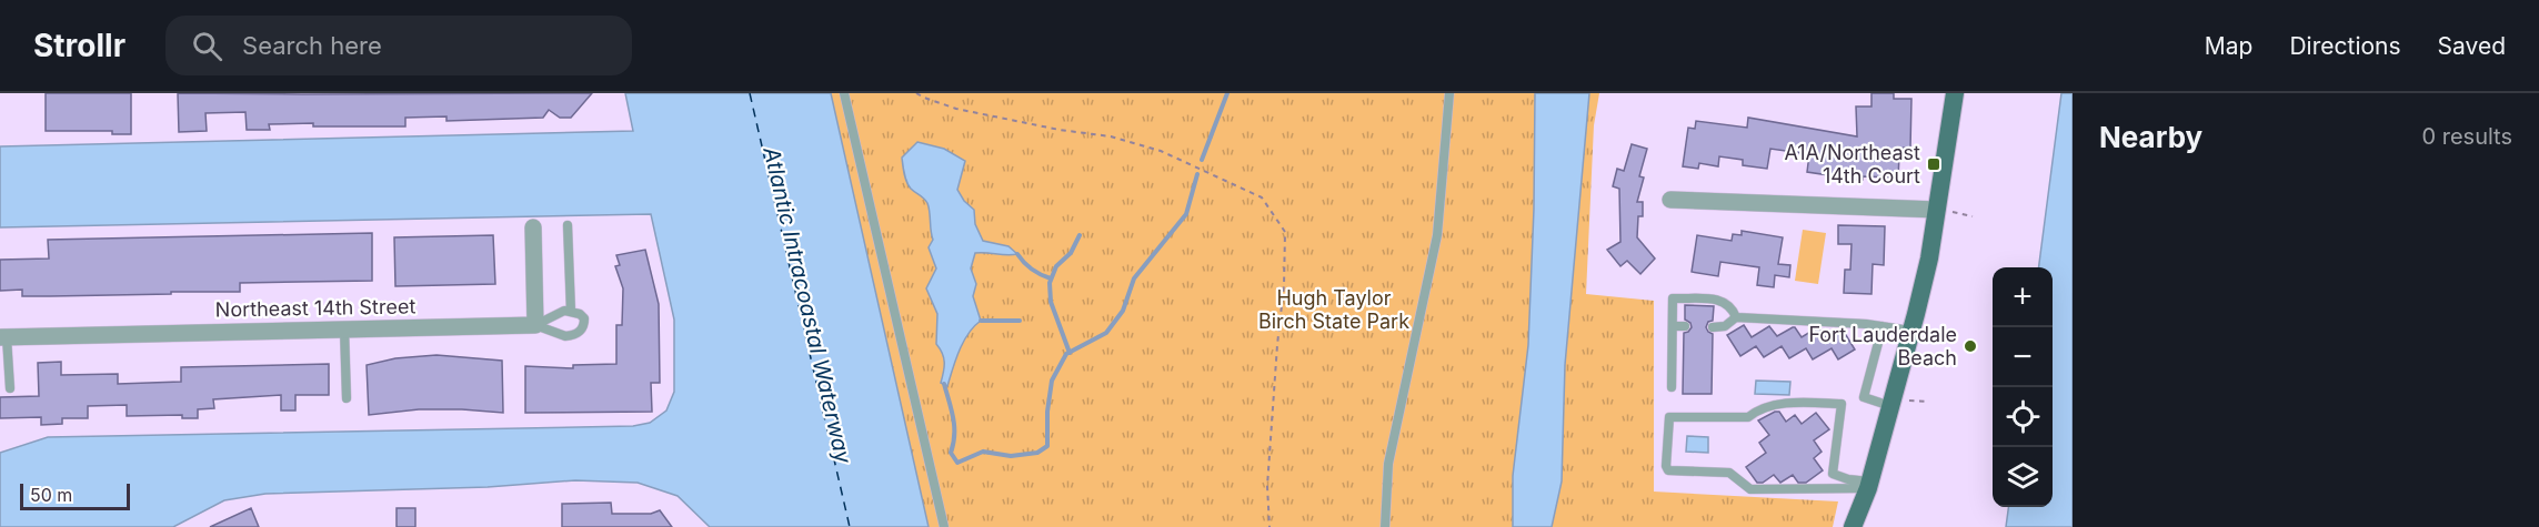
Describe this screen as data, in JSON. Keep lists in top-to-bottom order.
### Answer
{
  "streets": {
    "street": ["Northeast 14th Street"]
  },
  "water": ["Atlantic Intracoastal Waterway"],
  "parks": ["Hugh Taylor Birch State Park"],
  "places": {
    "transit": ["A1A/Northeast 14th Court"],
    "other": ["Fort Lauderdale Beach"]
  },
  "scale_bar": "50 m",
  "page": {
    "header": "Strollr",
    "search": "Search here",
    "nav": ["Map", "Directions", "Saved"],
    "heading": ["Nearby", "0 results"],
    "map_buttons": ["+", "−"],
    "scale": "50 m"
  }
}
